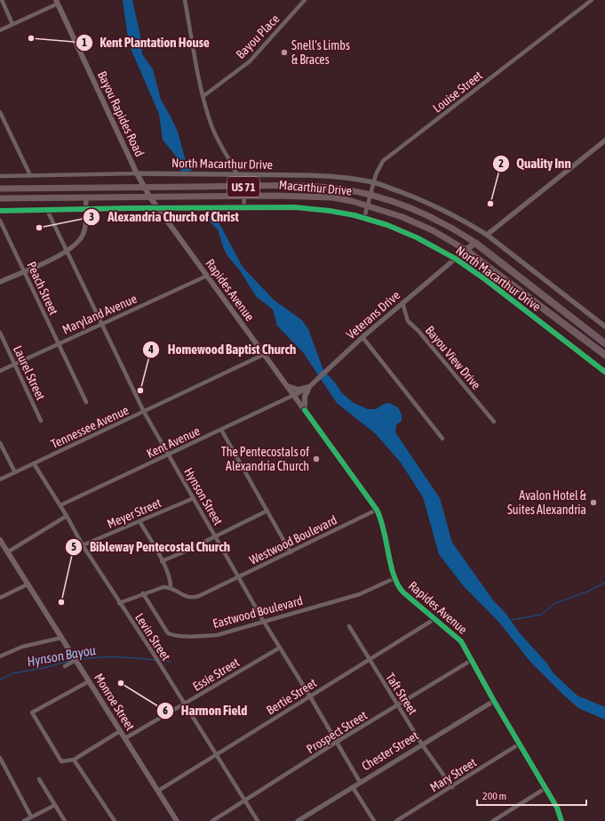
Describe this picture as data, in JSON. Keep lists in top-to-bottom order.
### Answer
{
  "streets": {
    "highway": ["US 71", "Macarthur Drive"],
    "main road": ["Bayou Rapides Road", "Rapides Avenue", "Monroe Street"],
    "street": [
      "Bayou Place",
      "Louise Street",
      "North Macarthur Drive",
      "Peach Street",
      "Maryland Avenue",
      "Veterans Drive",
      "Bayou View Drive",
      "Laurel Street",
      "Tennessee Avenue",
      "Kent Avenue",
      "Hynson Street",
      "Meyer Street",
      "Westwood Boulevard",
      "Eastwood Boulevard",
      "Levin Street",
      "Essie Street",
      "Taft Street",
      "Bertie Street",
      "Prospect Street",
      "Chester Street",
      "Mary Street"
    ]
  },
  "crossings": [
    ["Louise Street", "North Macarthur Drive"],
    ["Louise Street", "Macarthur Drive"],
    ["Bayou Rapides Road", "North Macarthur Drive"],
    ["Bayou Rapides Road", "Macarthur Drive"],
    ["Bayou Rapides Road", "Rapides Avenue"],
    ["North Macarthur Drive", "Rapides Avenue"],
    ["North Macarthur Drive", "Veterans Drive"],
    ["Macarthur Drive", "Rapides Avenue"],
    ["Macarthur Drive", "Veterans Drive"],
    ["Peach Street", "Maryland Avenue"],
    ["Rapides Avenue", "Maryland Avenue"],
    ["Rapides Avenue", "Veterans Drive"],
    ["Rapides Avenue", "Tennessee Avenue"],
    ["Rapides Avenue", "Kent Avenue"],
    ["Rapides Avenue", "Westwood Boulevard"],
    ["Rapides Avenue", "Eastwood Boulevard"],
    ["Rapides Avenue", "Bertie Street"],
    ["Rapides Avenue", "Prospect Street"],
    ["Rapides Avenue", "Chester Street"],
    ["Rapides Avenue", "Mary Street"],
    ["Maryland Avenue", "Laurel Street"],
    ["Maryland Avenue", "Hynson Street"],
    ["Veterans Drive", "Bayou View Drive"],
    ["Veterans Drive", "Kent Avenue"],
    ["Tennessee Avenue", "Hynson Street"],
    ["Tennessee Avenue", "Levin Street"],
    ["Kent Avenue", "Hynson Street"],
    ["Kent Avenue", "Levin Street"],
    ["Hynson Street", "Meyer Street"],
    ["Hynson Street", "Westwood Boulevard"],
    ["Hynson Street", "Eastwood Boulevard"],
    ["Hynson Street", "Essie Street"],
    ["Hynson Street", "Bertie Street"],
    ["Hynson Street", "Prospect Street"],
    ["Hynson Street", "Chester Street"],
    ["Meyer Street", "Levin Street"],
    ["Levin Street", "Essie Street"],
    ["Levin Street", "Bertie Street"],
    ["Levin Street", "Prospect Street"],
    ["Essie Street", "Monroe Street"],
    ["Taft Street", "Bertie Street"],
    ["Taft Street", "Prospect Street"],
    ["Taft Street", "Chester Street"],
    ["Taft Street", "Mary Street"],
    ["Bertie Street", "Monroe Street"]
  ],
  "water": ["Hynson Bayou"],
  "places": [
    "Kent Plantation House",
    "Snell's Limbs & Braces",
    "Quality Inn",
    "Alexandria Church of Christ",
    "Homewood Baptist Church",
    "The Pentecostals of Alexandria Church",
    "Avalon Hotel & Suites Alexandria",
    "Bibleway Pentecostal Church",
    "Harmon Field"
  ],
  "scale_bar": "200 m"
}
